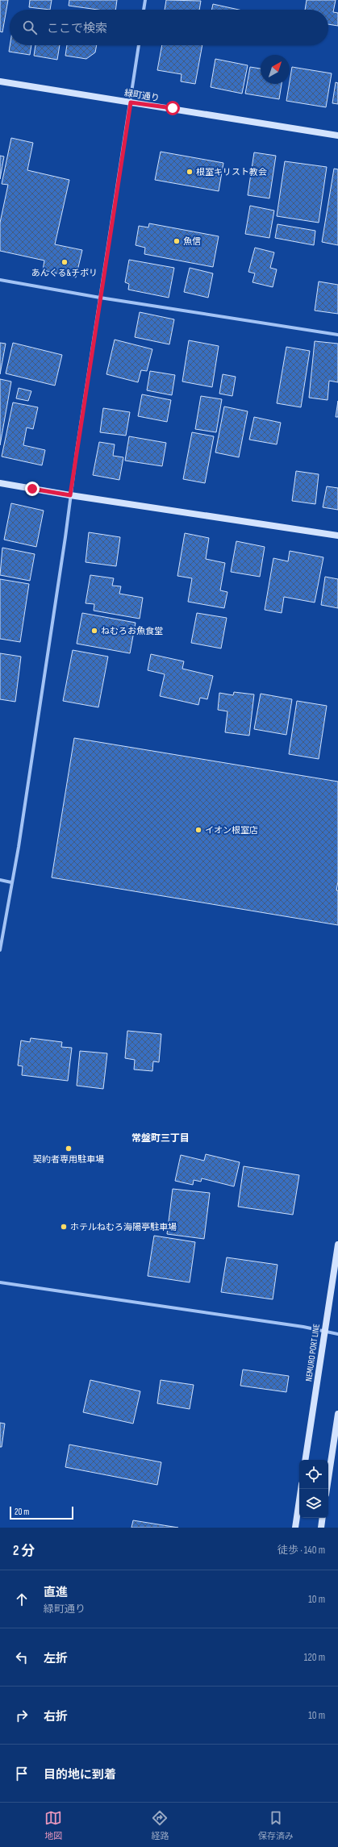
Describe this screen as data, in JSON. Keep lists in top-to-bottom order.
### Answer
{
  "streets": {
    "street": ["緑町通り", "NEMURO PORT LINE"]
  },
  "districts": ["常盤町三丁目"],
  "places": [
    "根室キリスト教会",
    "魚信",
    "あんくる&チボリ",
    "ねむろお魚食堂",
    "イオン根室店",
    "契約者専用駐車場",
    "ホテルねむろ海陽亭駐車場"
  ],
  "scale_bar": "20 m",
  "north": "top right",
  "page": {
    "search": "ここで検索",
    "scale": "20 m",
    "heading": ["2 分", "徒歩 · 140 m"],
    "list": [
      ["直進", "緑町通り", "10 m"],
      ["左折", "120 m"],
      ["右折", "10 m"],
      "目的地に到着"
    ],
    "nav": ["地図", "経路", "保存済み"]
  }
}
